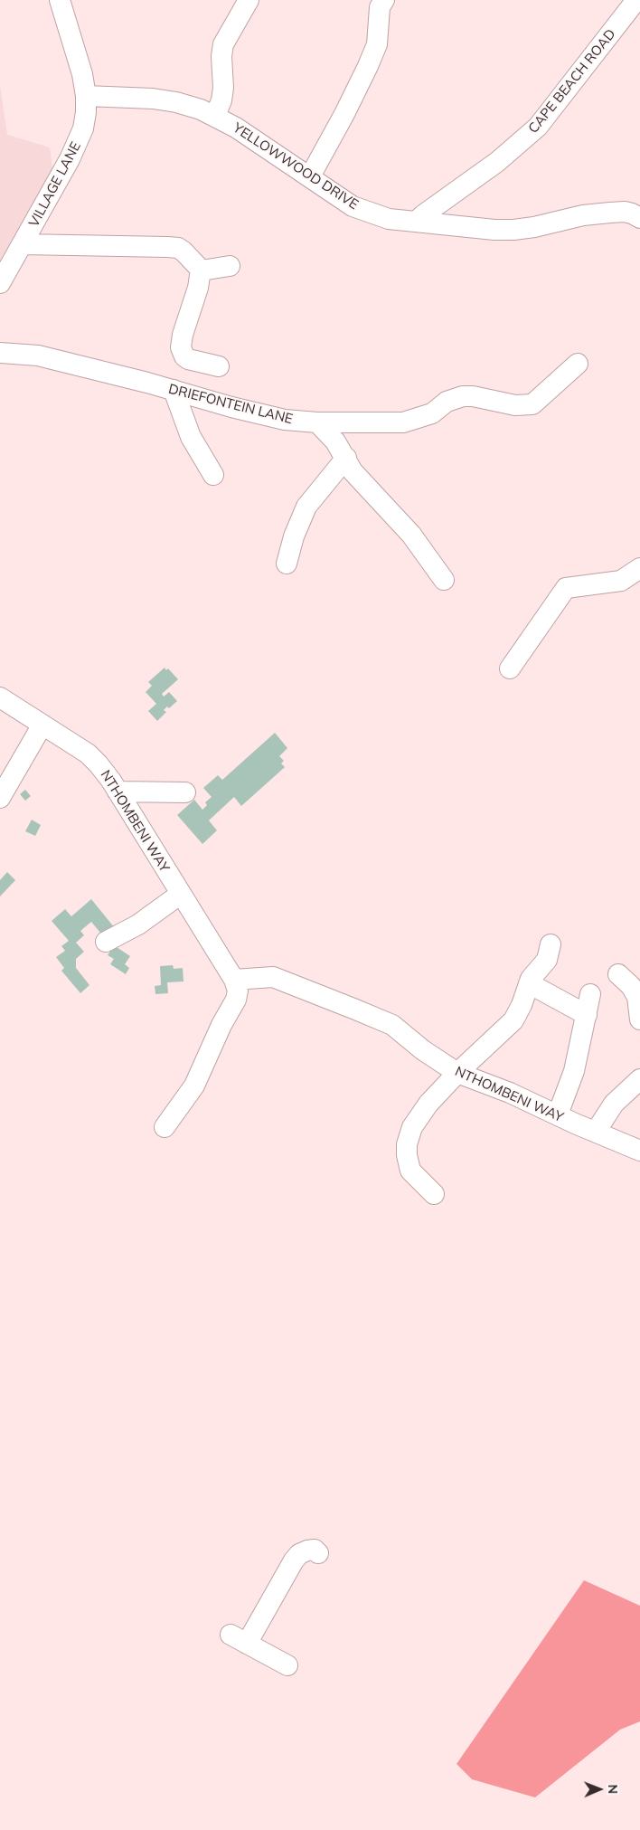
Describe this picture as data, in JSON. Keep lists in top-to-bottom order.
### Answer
{
  "streets": {
    "street": [
      "CAPE BEACH ROAD",
      "YELLOWWOOD DRIVE",
      "VILLAGE LANE",
      "DRIEFONTEIN LANE",
      "NTHOMBENI WAY"
    ]
  },
  "crossings": [
    ["CAPE BEACH ROAD", "YELLOWWOOD DRIVE"],
    ["YELLOWWOOD DRIVE", "VILLAGE LANE"]
  ],
  "north": "right"
}
